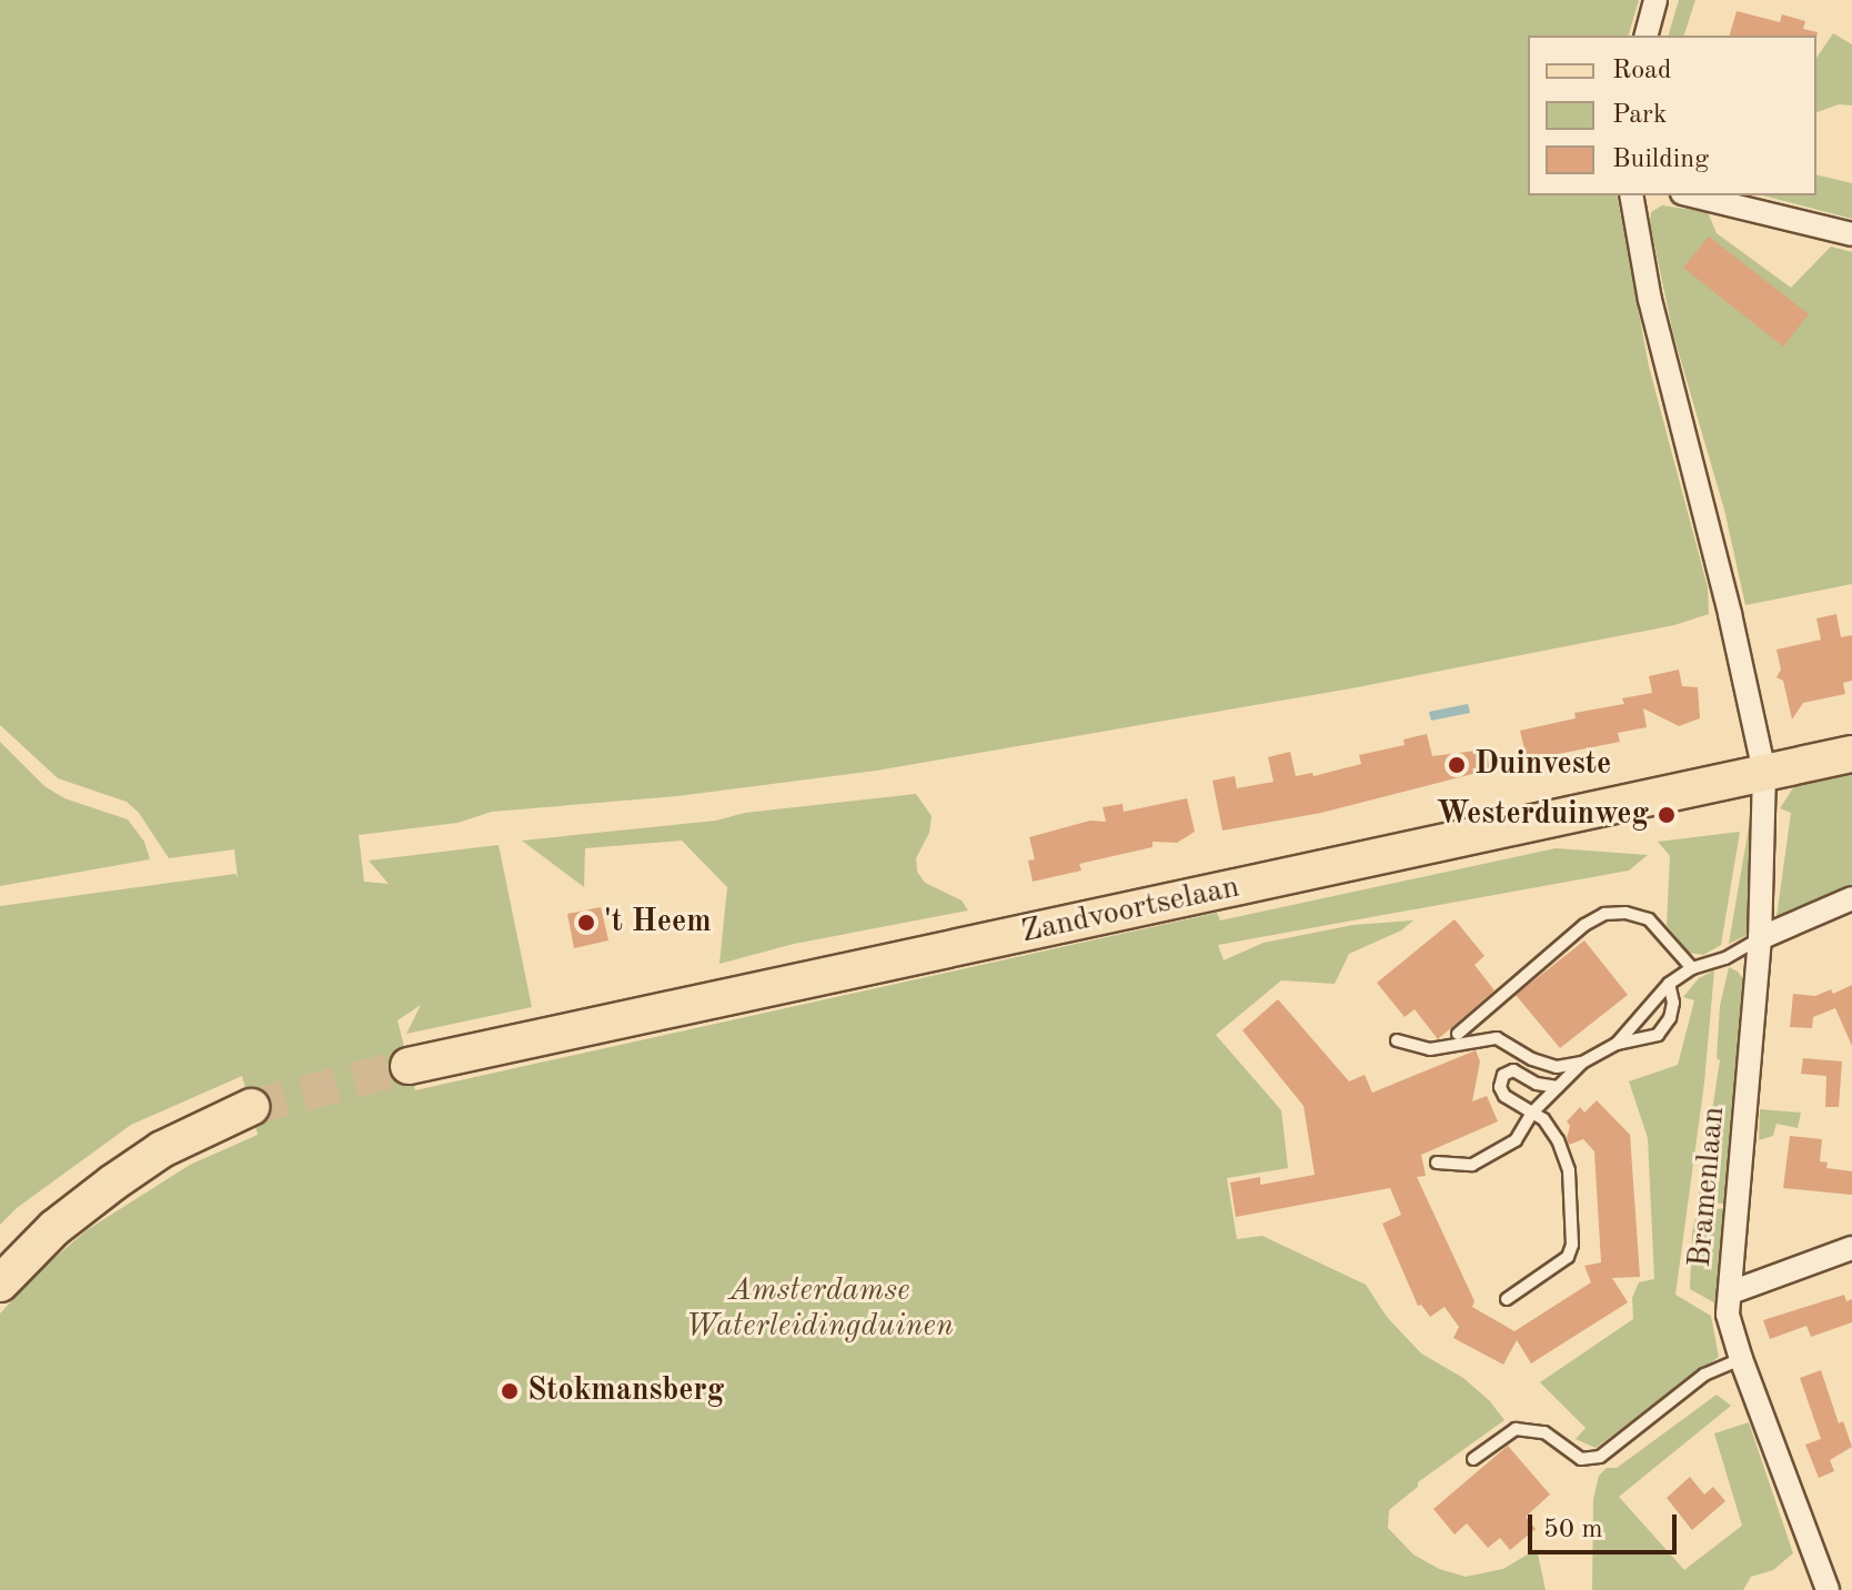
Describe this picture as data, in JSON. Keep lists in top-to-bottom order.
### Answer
{
  "streets": {
    "main road": ["Zandvoortselaan"],
    "street": ["Bramenlaan"]
  },
  "crossings": [
    ["Zandvoortselaan", "Bramenlaan"]
  ],
  "parks": ["Amsterdamse Waterleidingduinen"],
  "places": [
    "Duinveste",
    "Westerduinweg",
    "'t Heem",
    "Stokmansberg"
  ],
  "legend": ["Road", "Park", "Building"],
  "scale_bar": "50 m"
}
